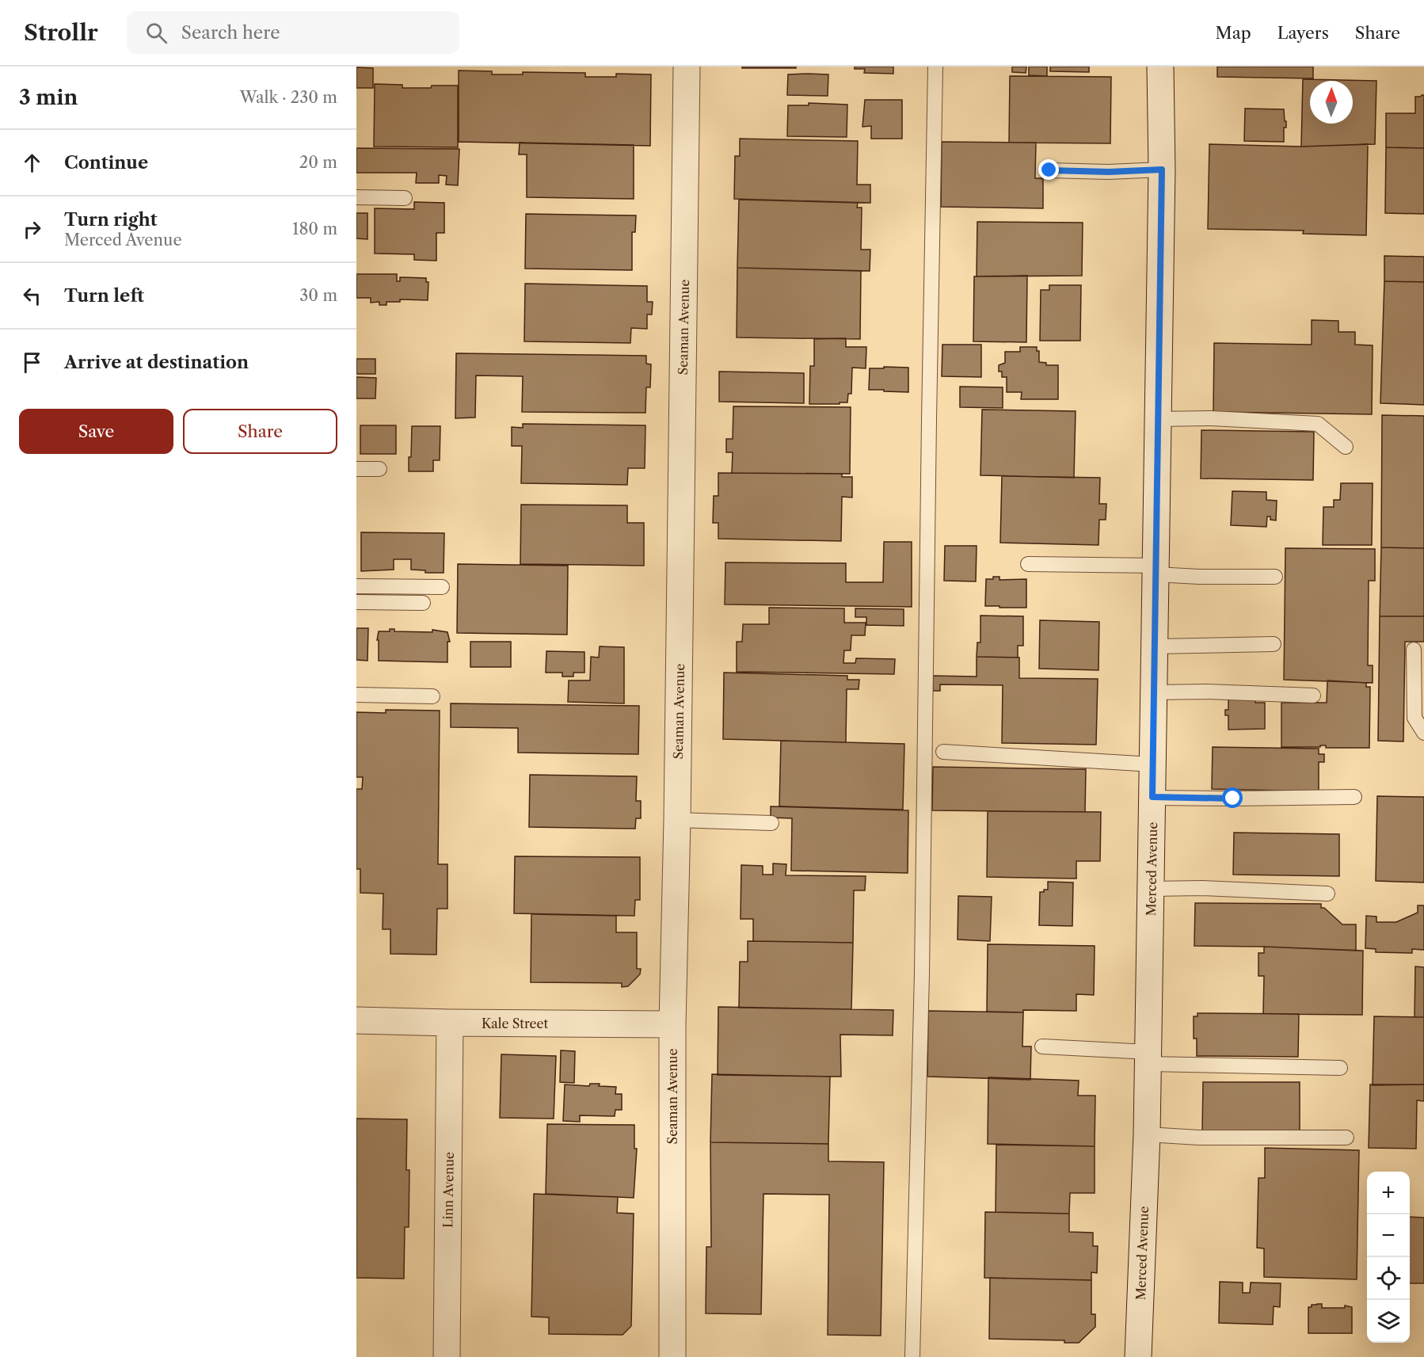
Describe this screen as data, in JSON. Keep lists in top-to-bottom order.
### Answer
{
  "streets": {
    "street": [
      "Seaman Avenue",
      "Merced Avenue",
      "Kale Street",
      "Linn Avenue"
    ]
  },
  "crossings": [
    ["Seaman Avenue", "Kale Street"],
    ["Kale Street", "Linn Avenue"]
  ],
  "north": "top",
  "page": {
    "header": "Strollr",
    "search": "Search here",
    "nav": ["Map", "Layers", "Share"],
    "heading": ["3 min", "Walk · 230 m"],
    "list": [
      ["Continue", "20 m"],
      ["Turn right", "Merced Avenue", "180 m"],
      ["Turn left", "30 m"],
      "Arrive at destination"
    ],
    "buttons": ["Save", "Share"],
    "map_buttons": ["+", "−"]
  }
}
